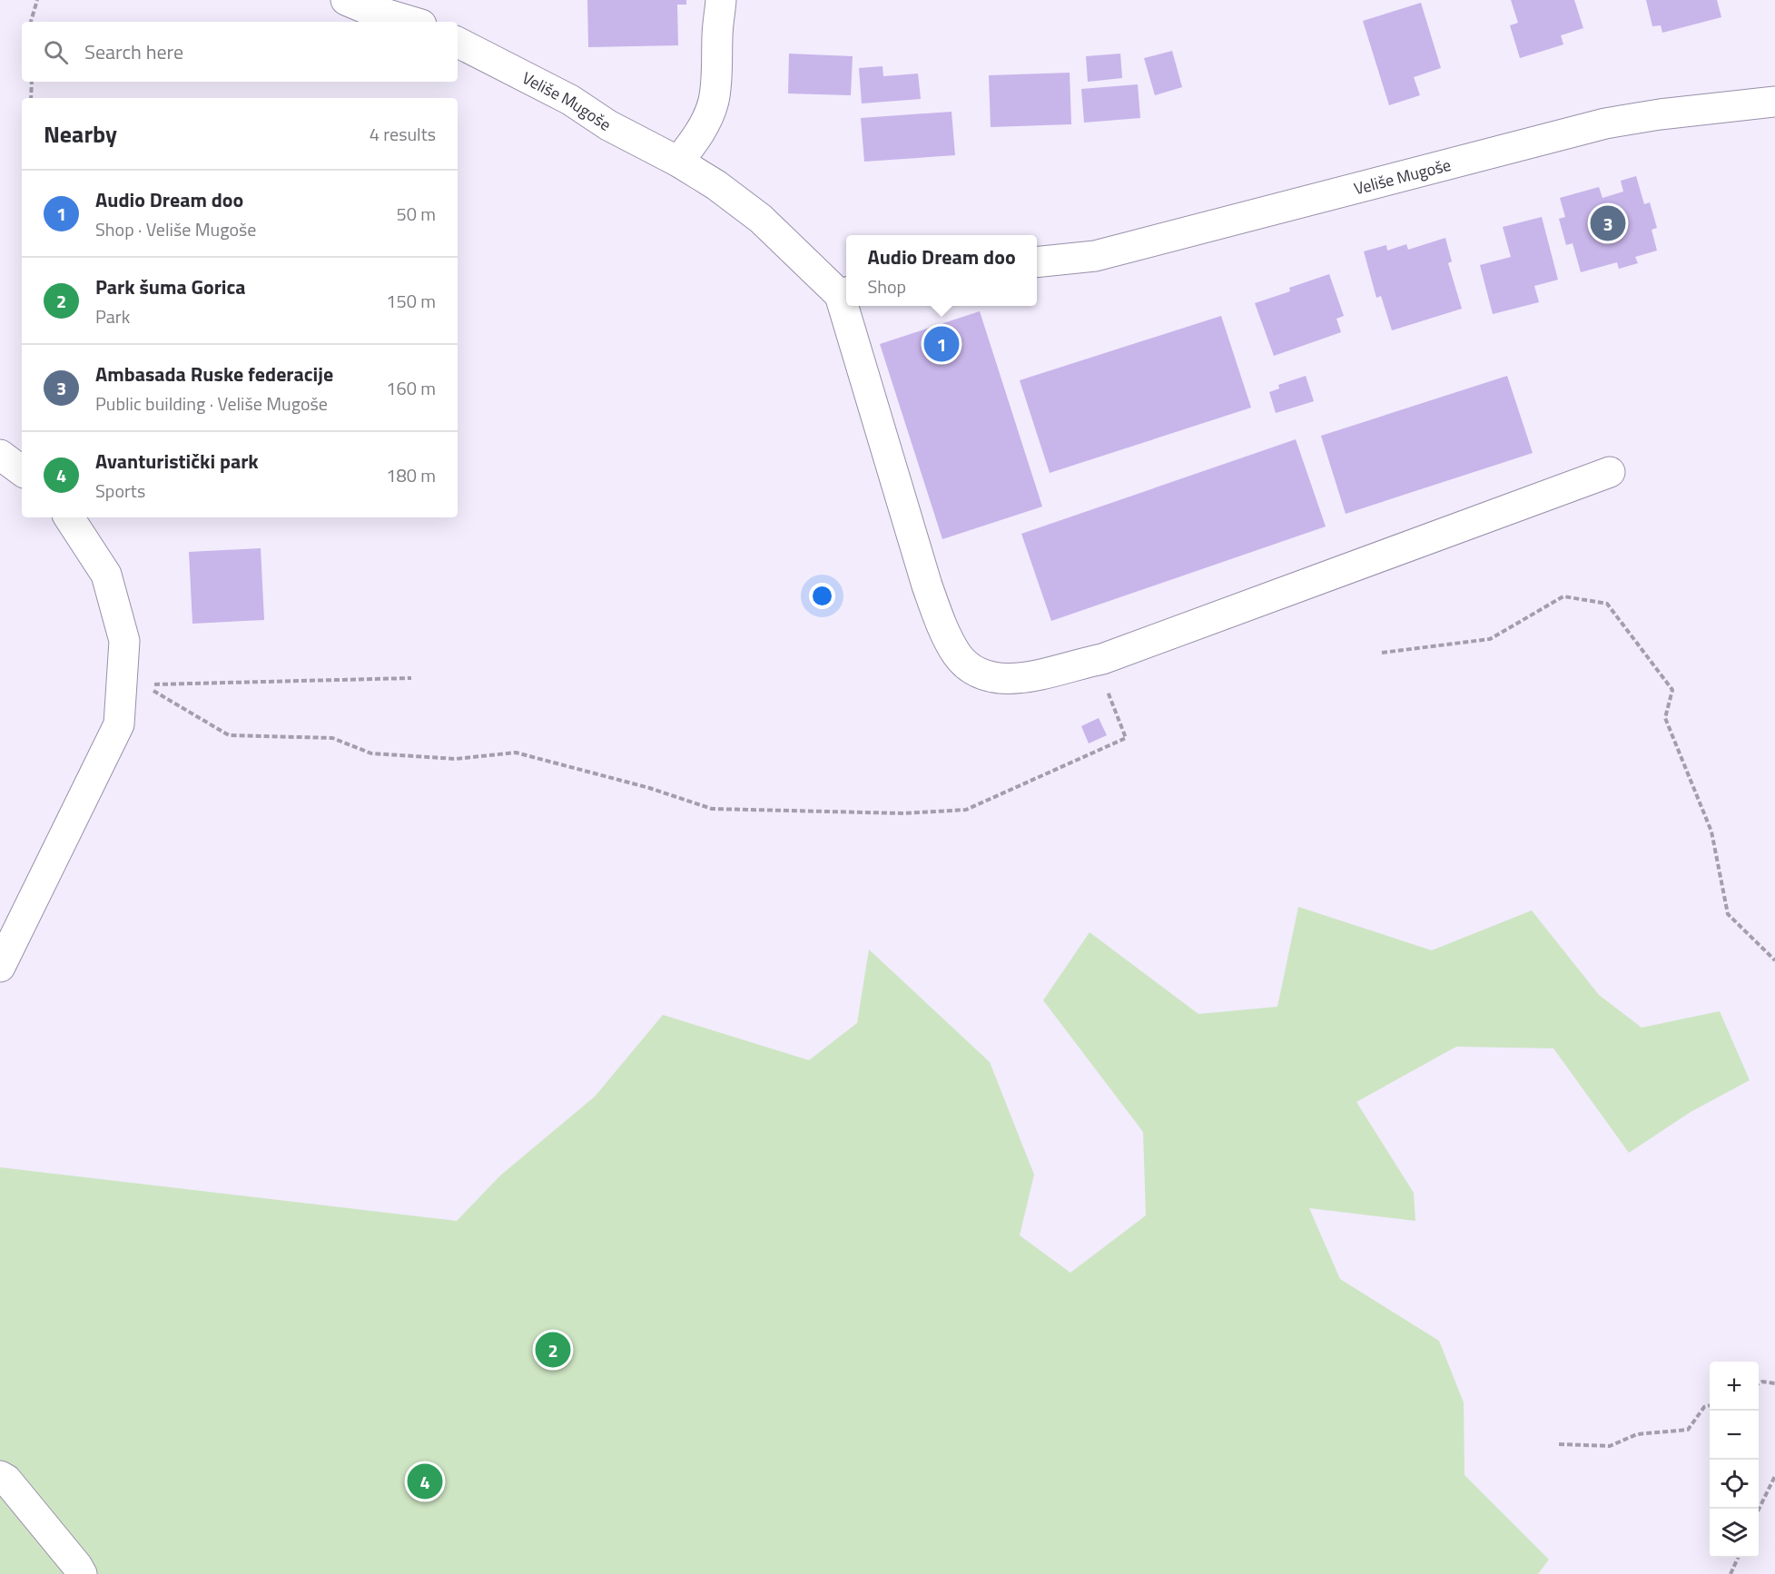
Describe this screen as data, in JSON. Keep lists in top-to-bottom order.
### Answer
{
  "streets": {
    "street": ["Veliše Mugoše"]
  },
  "page": {
    "search": "Search here",
    "heading": ["Nearby", "4 results"],
    "list": [
      {
        "mark": "1",
        "name": "Audio Dream doo",
        "note": "Shop · Veliše Mugoše",
        "value": "50 m"
      },
      {
        "mark": "2",
        "name": "Park šuma Gorica",
        "note": "Park",
        "value": "150 m"
      },
      {
        "mark": "3",
        "name": "Ambasada Ruske federacije",
        "note": "Public building · Veliše Mugoše",
        "value": "160 m"
      },
      {
        "mark": "4",
        "name": "Avanturistički park",
        "note": "Sports",
        "value": "180 m"
      }
    ],
    "pins": [
      "3",
      "1",
      "2",
      "4"
    ],
    "popup": ["Audio Dream doo", "Shop"],
    "map_buttons": ["+", "−"]
  }
}
